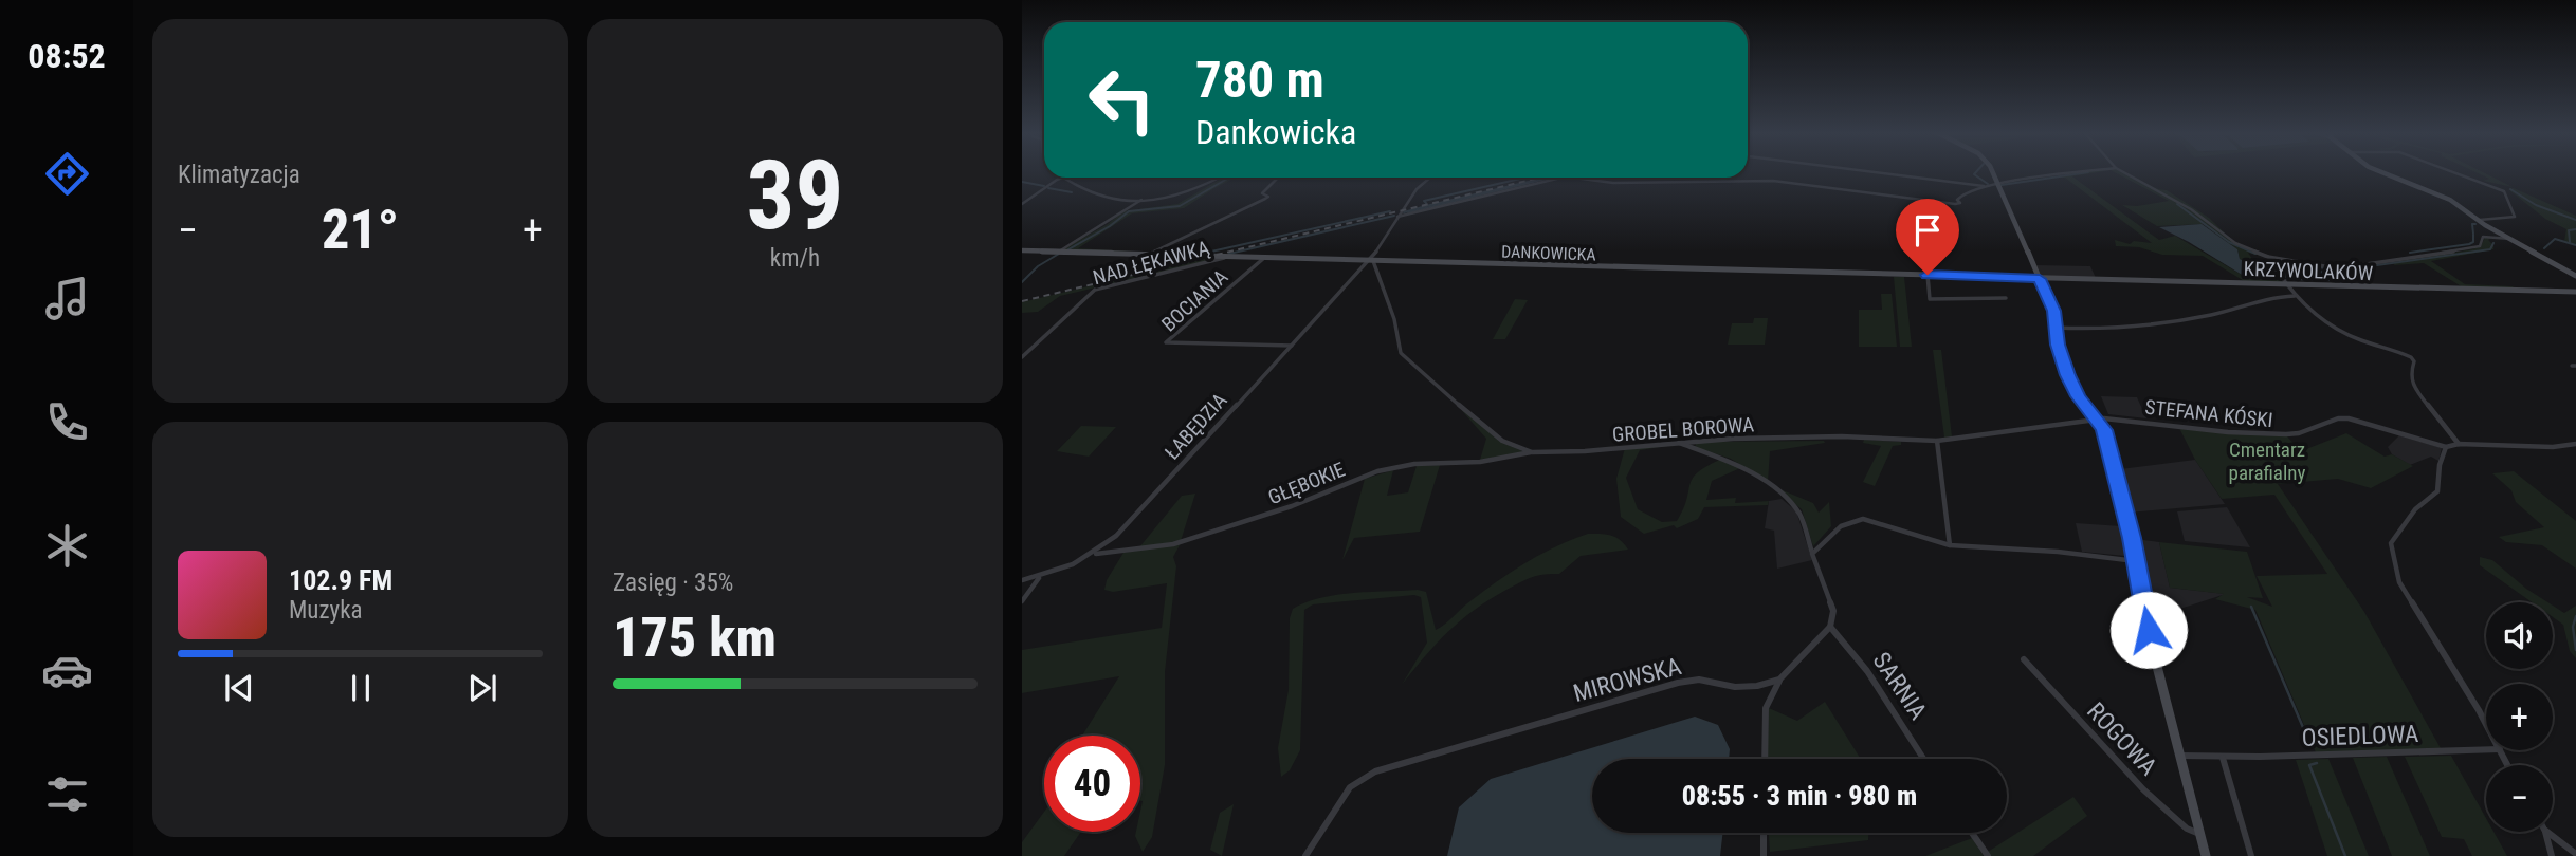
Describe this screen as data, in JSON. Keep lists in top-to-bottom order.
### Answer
{
  "streets": {
    "street": [
      "DANKOWICKA",
      "NAD ŁĘKAWKĄ",
      "KRZYWOLAKÓW",
      "BOCIANIA",
      "STEFANA KÓSKI",
      "ŁABĘDZIA",
      "GROBEL BOROWA",
      "GŁĘBOKIE",
      "MIROWSKA",
      "SARNIA",
      "OSIEDLOWA",
      "ROGOWA"
    ]
  },
  "crossings": [
    ["DANKOWICKA", "NAD ŁĘKAWKĄ"],
    ["DANKOWICKA", "KRZYWOLAKÓW"],
    ["DANKOWICKA", "BOCIANIA"],
    ["DANKOWICKA", "ŁABĘDZIA"],
    ["DANKOWICKA", "GROBEL BOROWA"],
    ["BOCIANIA", "ŁABĘDZIA"],
    ["STEFANA KÓSKI", "GROBEL BOROWA"],
    ["ŁABĘDZIA", "GROBEL BOROWA"],
    ["ŁABĘDZIA", "GŁĘBOKIE"],
    ["GROBEL BOROWA", "GŁĘBOKIE"]
  ],
  "parks": ["Cmentarz parafialny"],
  "page": {
    "tabs": "08:52",
    "tile": [
      "Klimatyzacja",
      ["39", "km/h"],
      ["Zasięg · 35%", "175 km"]
    ],
    "turn": ["780 m", "Dankowicka"],
    "heat": ["−", "21°", "+"],
    "song": ["102.9 FM", "Muzyka"],
    "map_buttons": ["+", "−"],
    "limit": "40",
    "trip": "08:55 · 3 min · 980 m"
  }
}
